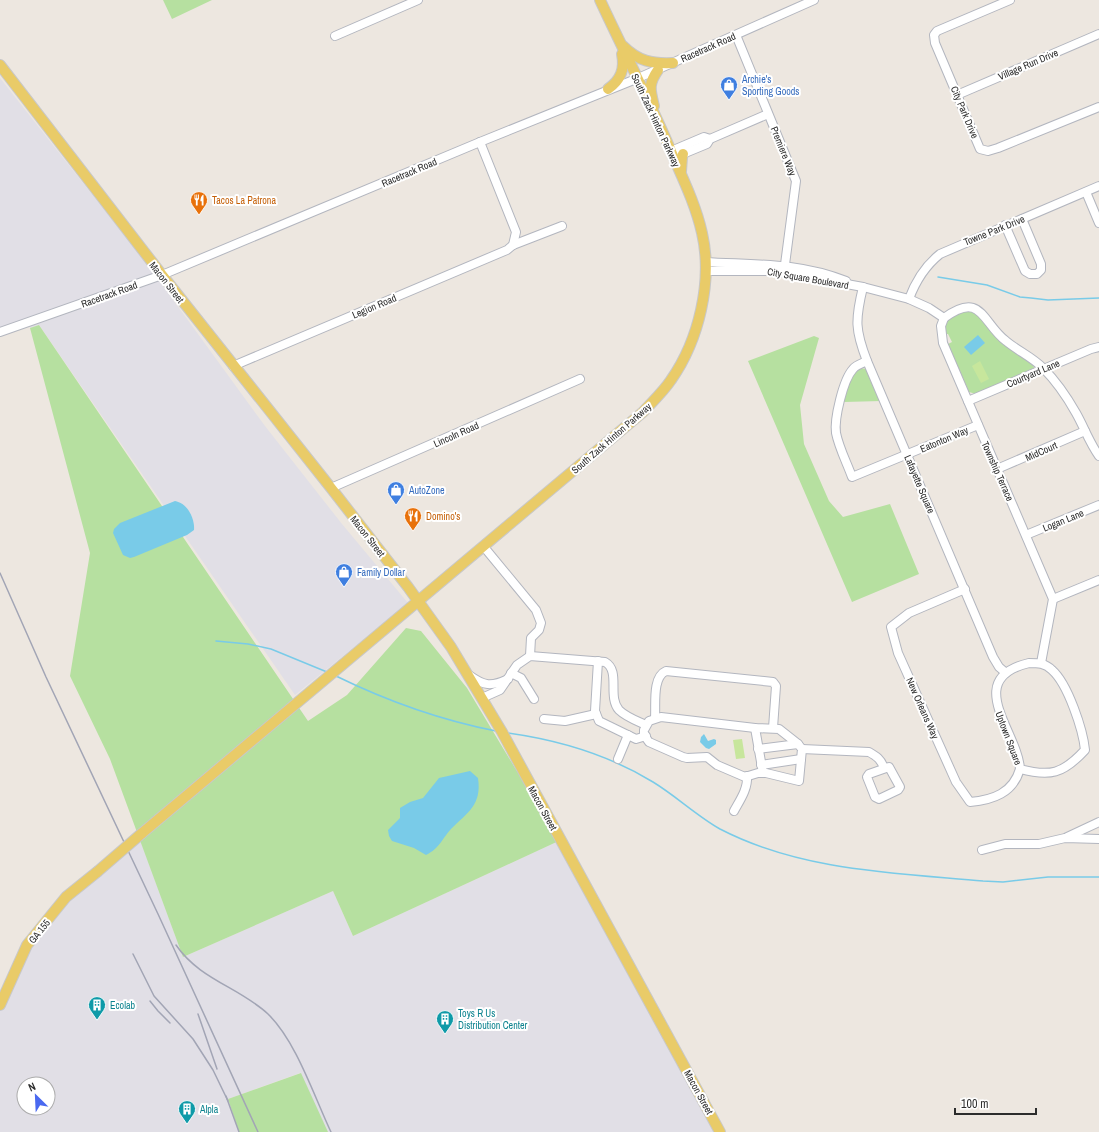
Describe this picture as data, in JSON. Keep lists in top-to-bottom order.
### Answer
{
  "streets": {
    "main road": ["South Zack Hinton Parkway", "Macon Street", "GA 155"],
    "street": [
      "Racetrack Road",
      "Village Run Drive",
      "City Park Drive",
      "Premiere Way",
      "Towne Park Drive",
      "City Square Boulevard",
      "Legion Road",
      "Courtyard Lane",
      "Lincoln Road",
      "Eatonton Way",
      "MidCourt",
      "Township Terrace",
      "Lafayette Square",
      "Logan Lane",
      "New Orleans Way",
      "Uptown Square"
    ]
  },
  "crossings": [
    ["Racetrack Road", "South Zack Hinton Parkway"],
    ["Racetrack Road", "Premiere Way"],
    ["Racetrack Road", "Macon Street"],
    ["Village Run Drive", "City Park Drive"],
    ["South Zack Hinton Parkway", "City Square Boulevard"],
    ["South Zack Hinton Parkway", "Macon Street"],
    ["South Zack Hinton Parkway", "GA 155"],
    ["Premiere Way", "City Square Boulevard"],
    ["Towne Park Drive", "City Square Boulevard"],
    ["City Square Boulevard", "Lafayette Square"],
    ["Macon Street", "Legion Road"],
    ["Macon Street", "Lincoln Road"],
    ["Macon Street", "GA 155"],
    ["Courtyard Lane", "Township Terrace"],
    ["Eatonton Way", "Township Terrace"],
    ["Eatonton Way", "Lafayette Square"],
    ["MidCourt", "Township Terrace"],
    ["Township Terrace", "Logan Lane"],
    ["Lafayette Square", "New Orleans Way"],
    ["Lafayette Square", "Uptown Square"],
    ["New Orleans Way", "Uptown Square"]
  ],
  "places": {
    "shop": ["Archie's Sporting Goods", "AutoZone", "Family Dollar"],
    "restaurant": ["Tacos La Patrona", "Domino's"],
    "building": ["Ecolab", "Toys R Us Distribution Center", "Alpla"]
  },
  "scale_bar": "100 m",
  "north": "top left"
}
